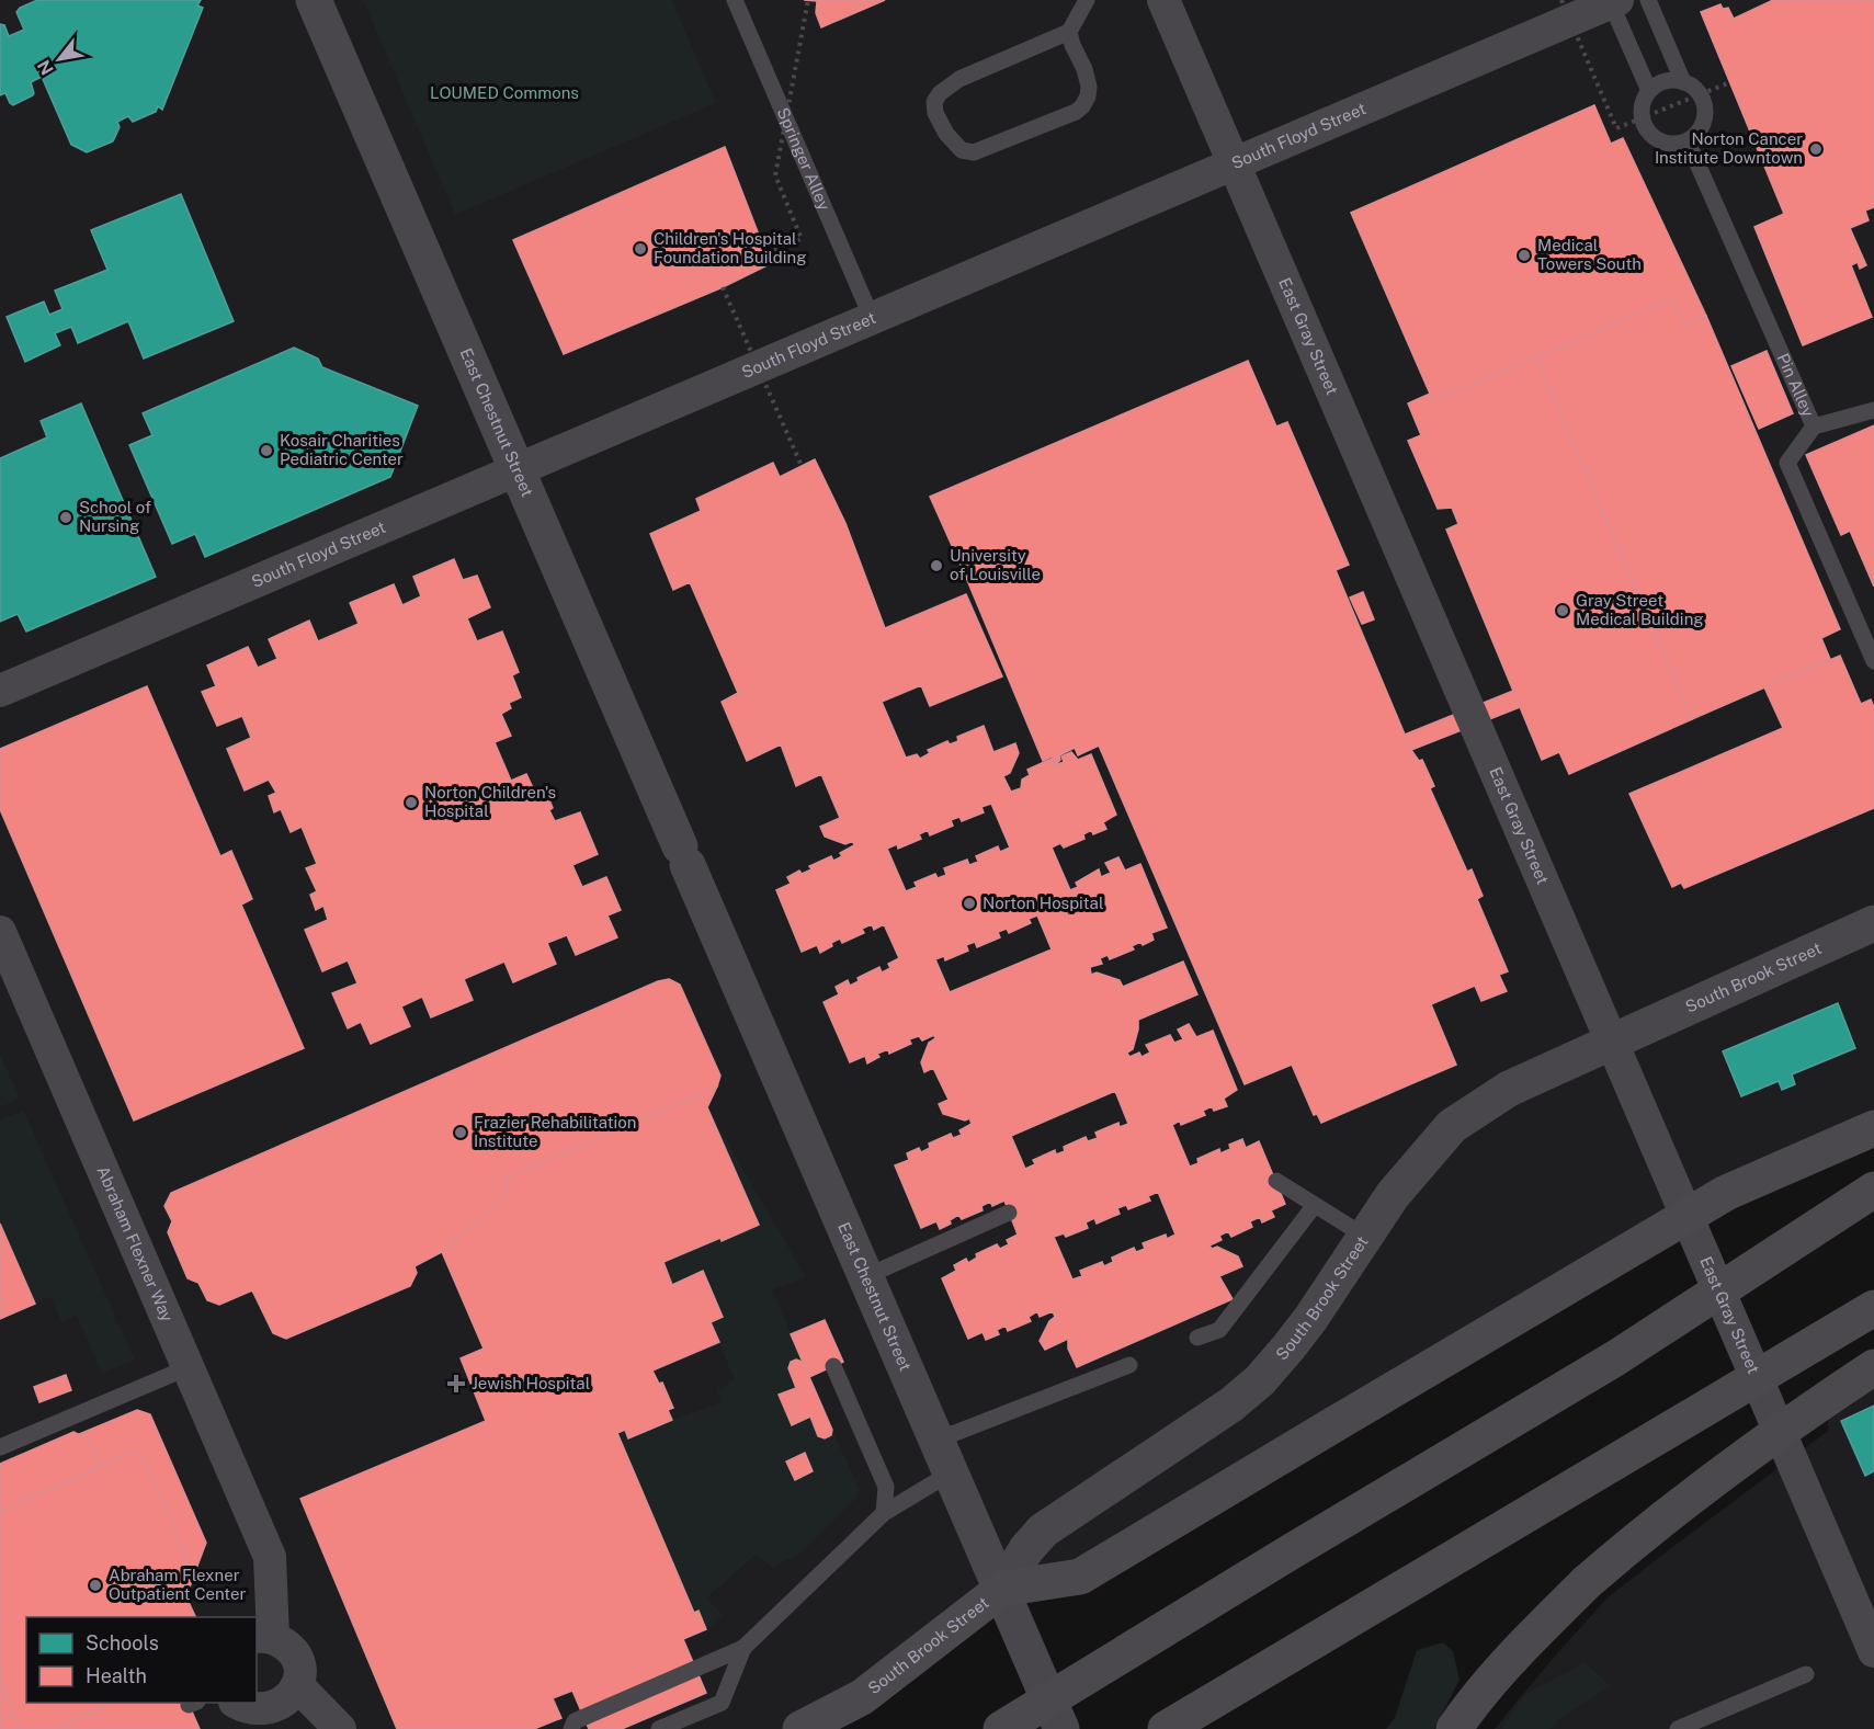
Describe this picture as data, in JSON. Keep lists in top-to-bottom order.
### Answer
{
  "streets": {
    "main road": ["South Brook Street"],
    "street": [
      "South Floyd Street",
      "East Gray Street",
      "East Chestnut Street",
      "Abraham Flexner Way"
    ],
    "lane": ["Springer Alley", "Pin Alley"]
  },
  "crossings": [
    ["South Floyd Street", "Springer Alley"],
    ["South Floyd Street", "East Gray Street"],
    ["South Floyd Street", "East Chestnut Street"],
    ["East Gray Street", "South Brook Street"],
    ["East Chestnut Street", "South Brook Street"]
  ],
  "parks": ["LOUMED Commons"],
  "places": {
    "other": [
      "Norton Cancer Institute Downtown",
      "Children's Hospital Foundation Building",
      "Medical Towers South",
      "Kosair Charities Pediatric Center",
      "School of Nursing",
      "University of Louisville",
      "Gray Street Medical Building",
      "Norton Children's Hospital",
      "Norton Hospital",
      "Frazier Rehabilitation Institute",
      "Abraham Flexner Outpatient Center"
    ],
    "health": ["Jewish Hospital"]
  },
  "legend": ["Schools", "Health"],
  "north": "bottom left"
}
